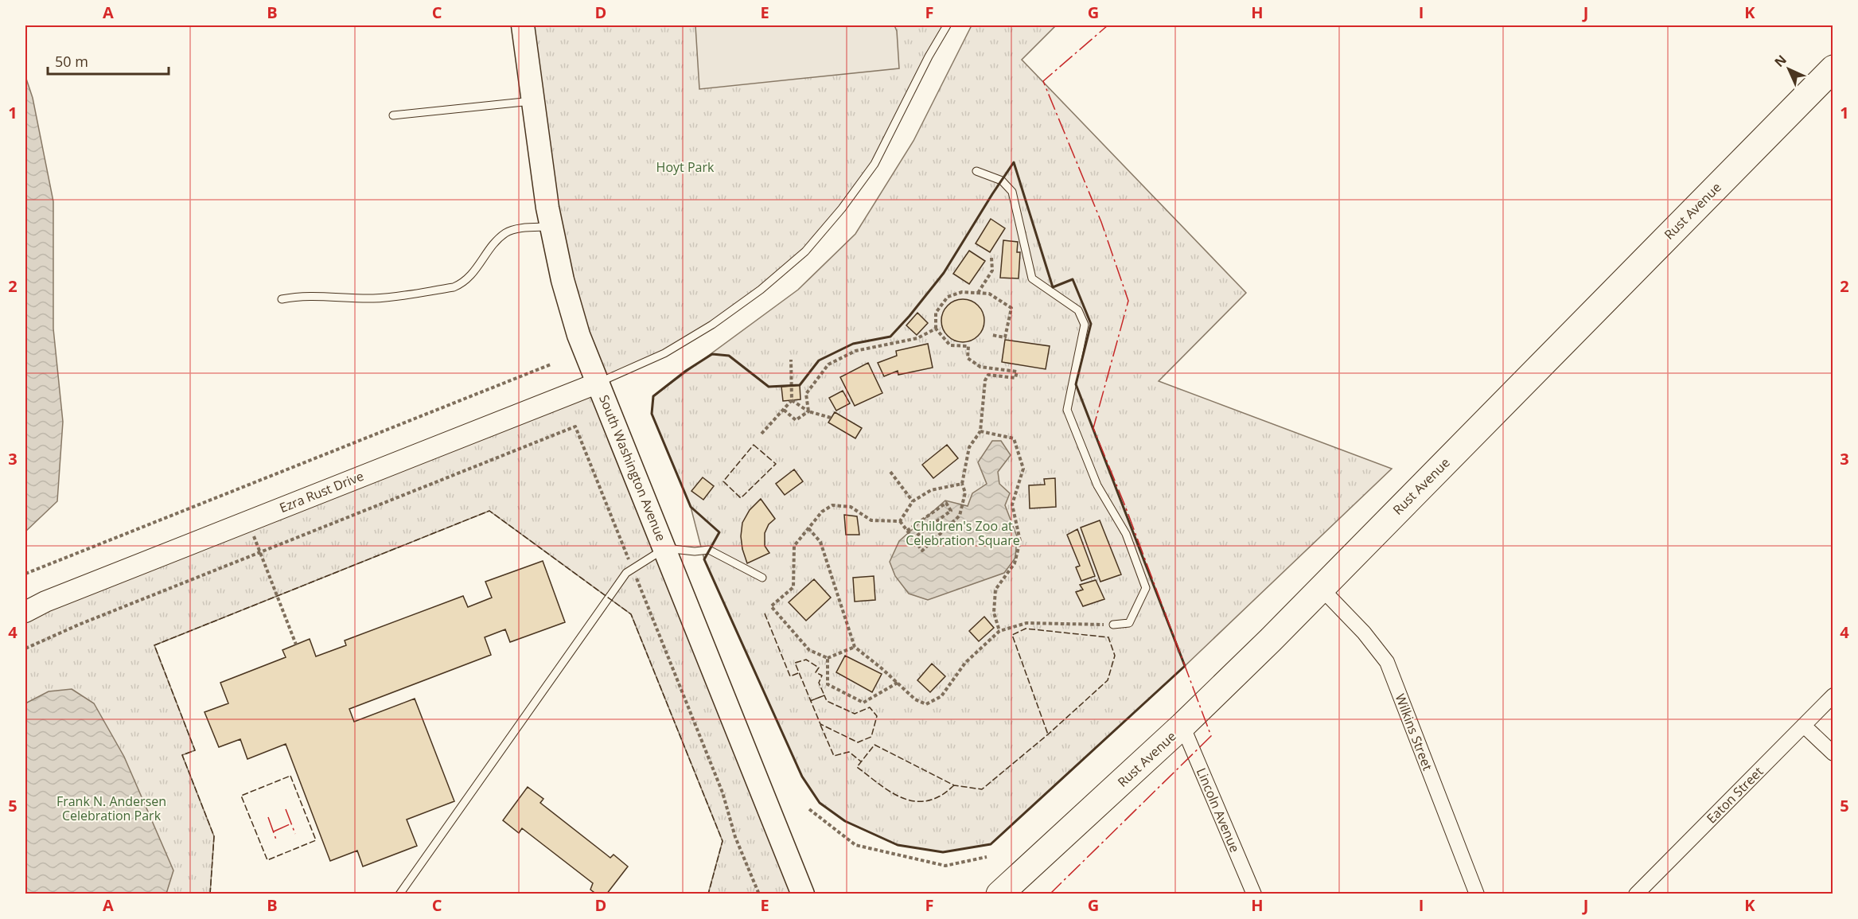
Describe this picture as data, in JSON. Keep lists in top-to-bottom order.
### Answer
{
  "streets": {
    "highway": ["Rust Avenue"],
    "main road": ["South Washington Avenue", "Ezra Rust Drive"],
    "street": ["Wilkins Street", "Eaton Street", "Lincoln Avenue"]
  },
  "crossings": [
    ["Rust Avenue", "Wilkins Street"],
    ["Rust Avenue", "Lincoln Avenue"],
    ["South Washington Avenue", "Ezra Rust Drive"]
  ],
  "parks": ["Hoyt Park", "Children's Zoo at Celebration Square", "Frank N. Andersen Celebration Park"],
  "scale_bar": "50 m",
  "north": "top left",
  "grid": {
    "columns": [
      "A",
      "B",
      "C",
      "D",
      "E",
      "F",
      "G",
      "H",
      "I",
      "J",
      "K"
    ],
    "rows": [
      "1",
      "2",
      "3",
      "4",
      "5"
    ]
  }
}
